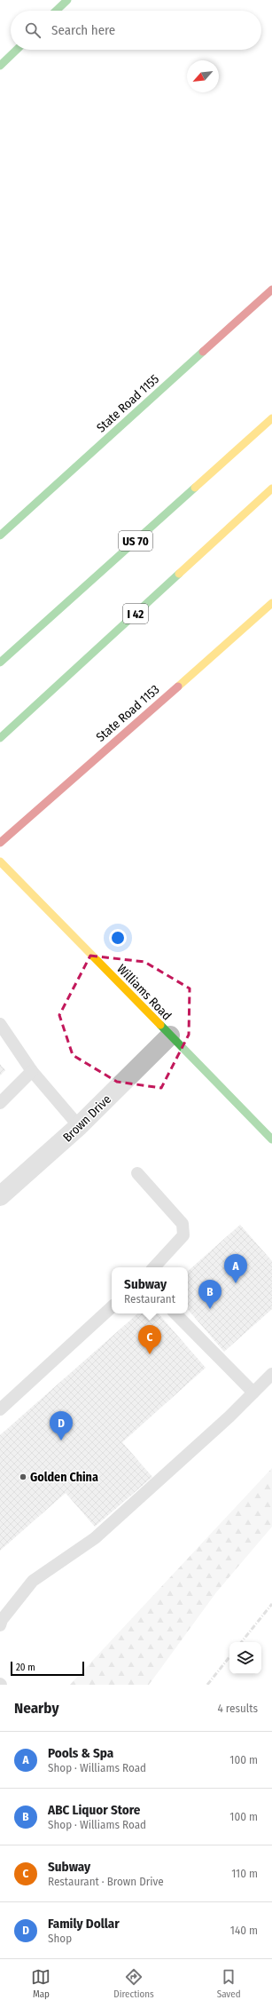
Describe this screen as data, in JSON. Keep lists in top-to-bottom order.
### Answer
{
  "streets": {
    "main road": [
      "State Road 1155",
      "US 70",
      "I 42",
      "State Road 1153",
      "Williams Road"
    ],
    "street": ["Brown Drive"]
  },
  "crossings": [
    ["Williams Road", "Brown Drive"]
  ],
  "places": ["Golden China"],
  "scale_bar": "20 m",
  "north": "bottom left",
  "page": {
    "search": "Search here",
    "pins": [
      "A",
      "B",
      "C",
      "D"
    ],
    "popup": ["Subway", "Restaurant"],
    "scale": "20 m",
    "heading": ["Nearby", "4 results"],
    "list": [
      {
        "mark": "A",
        "name": "Pools & Spa",
        "note": "Shop · Williams Road",
        "value": "100 m"
      },
      {
        "mark": "B",
        "name": "ABC Liquor Store",
        "note": "Shop · Williams Road",
        "value": "100 m"
      },
      {
        "mark": "C",
        "name": "Subway",
        "note": "Restaurant · Brown Drive",
        "value": "110 m"
      },
      {
        "mark": "D",
        "name": "Family Dollar",
        "note": "Shop",
        "value": "140 m"
      }
    ],
    "nav": ["Map", "Directions", "Saved"]
  }
}
